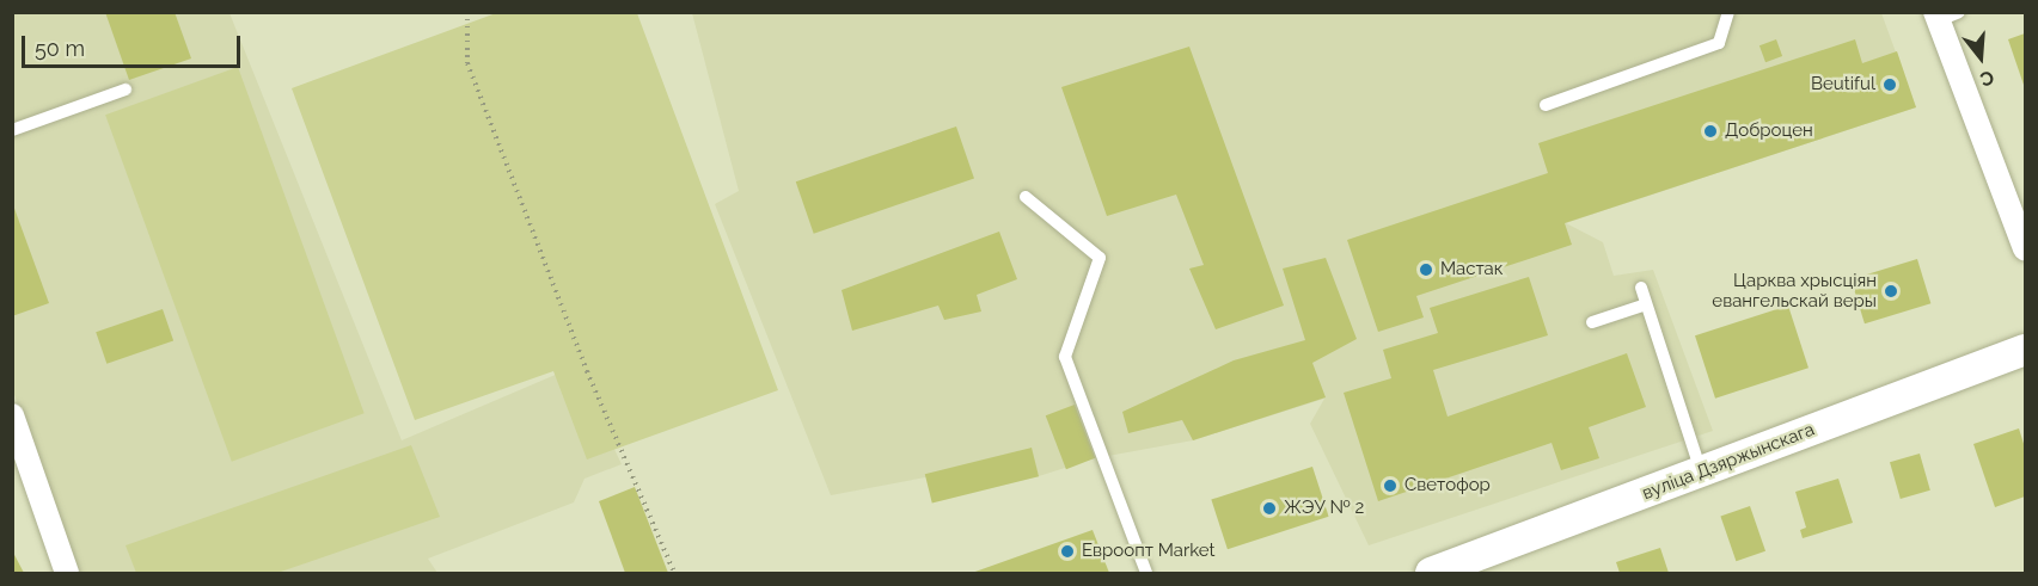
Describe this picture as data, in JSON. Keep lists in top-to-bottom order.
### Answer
{
  "streets": {
    "street": ["вуліца Дзяржынскага"]
  },
  "places": [
    "Beutiful",
    "Доброцен",
    "Мастак",
    "Царква хрысціян евангельскай веры",
    "Светофор",
    "ЖЭУ № 2",
    "Евроопт Market"
  ],
  "scale_bar": "50 m",
  "north": "bottom"
}
